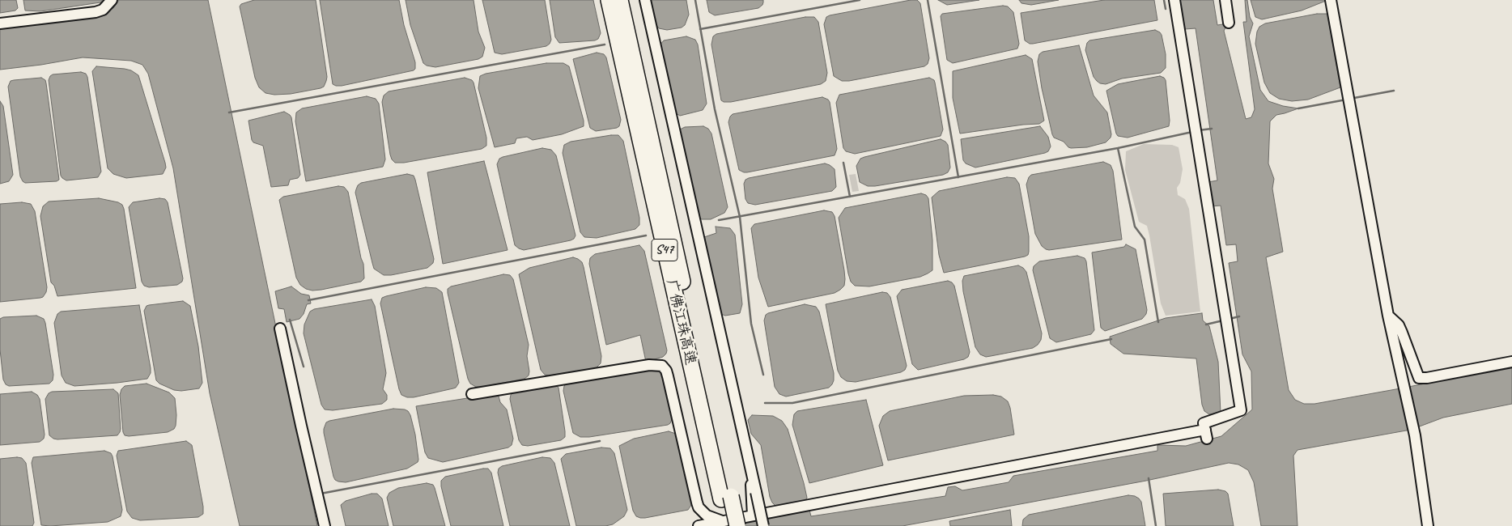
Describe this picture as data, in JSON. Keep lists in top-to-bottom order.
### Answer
{
  "streets": {
    "highway": ["S47", "广佛江珠高速"]
  }
}
